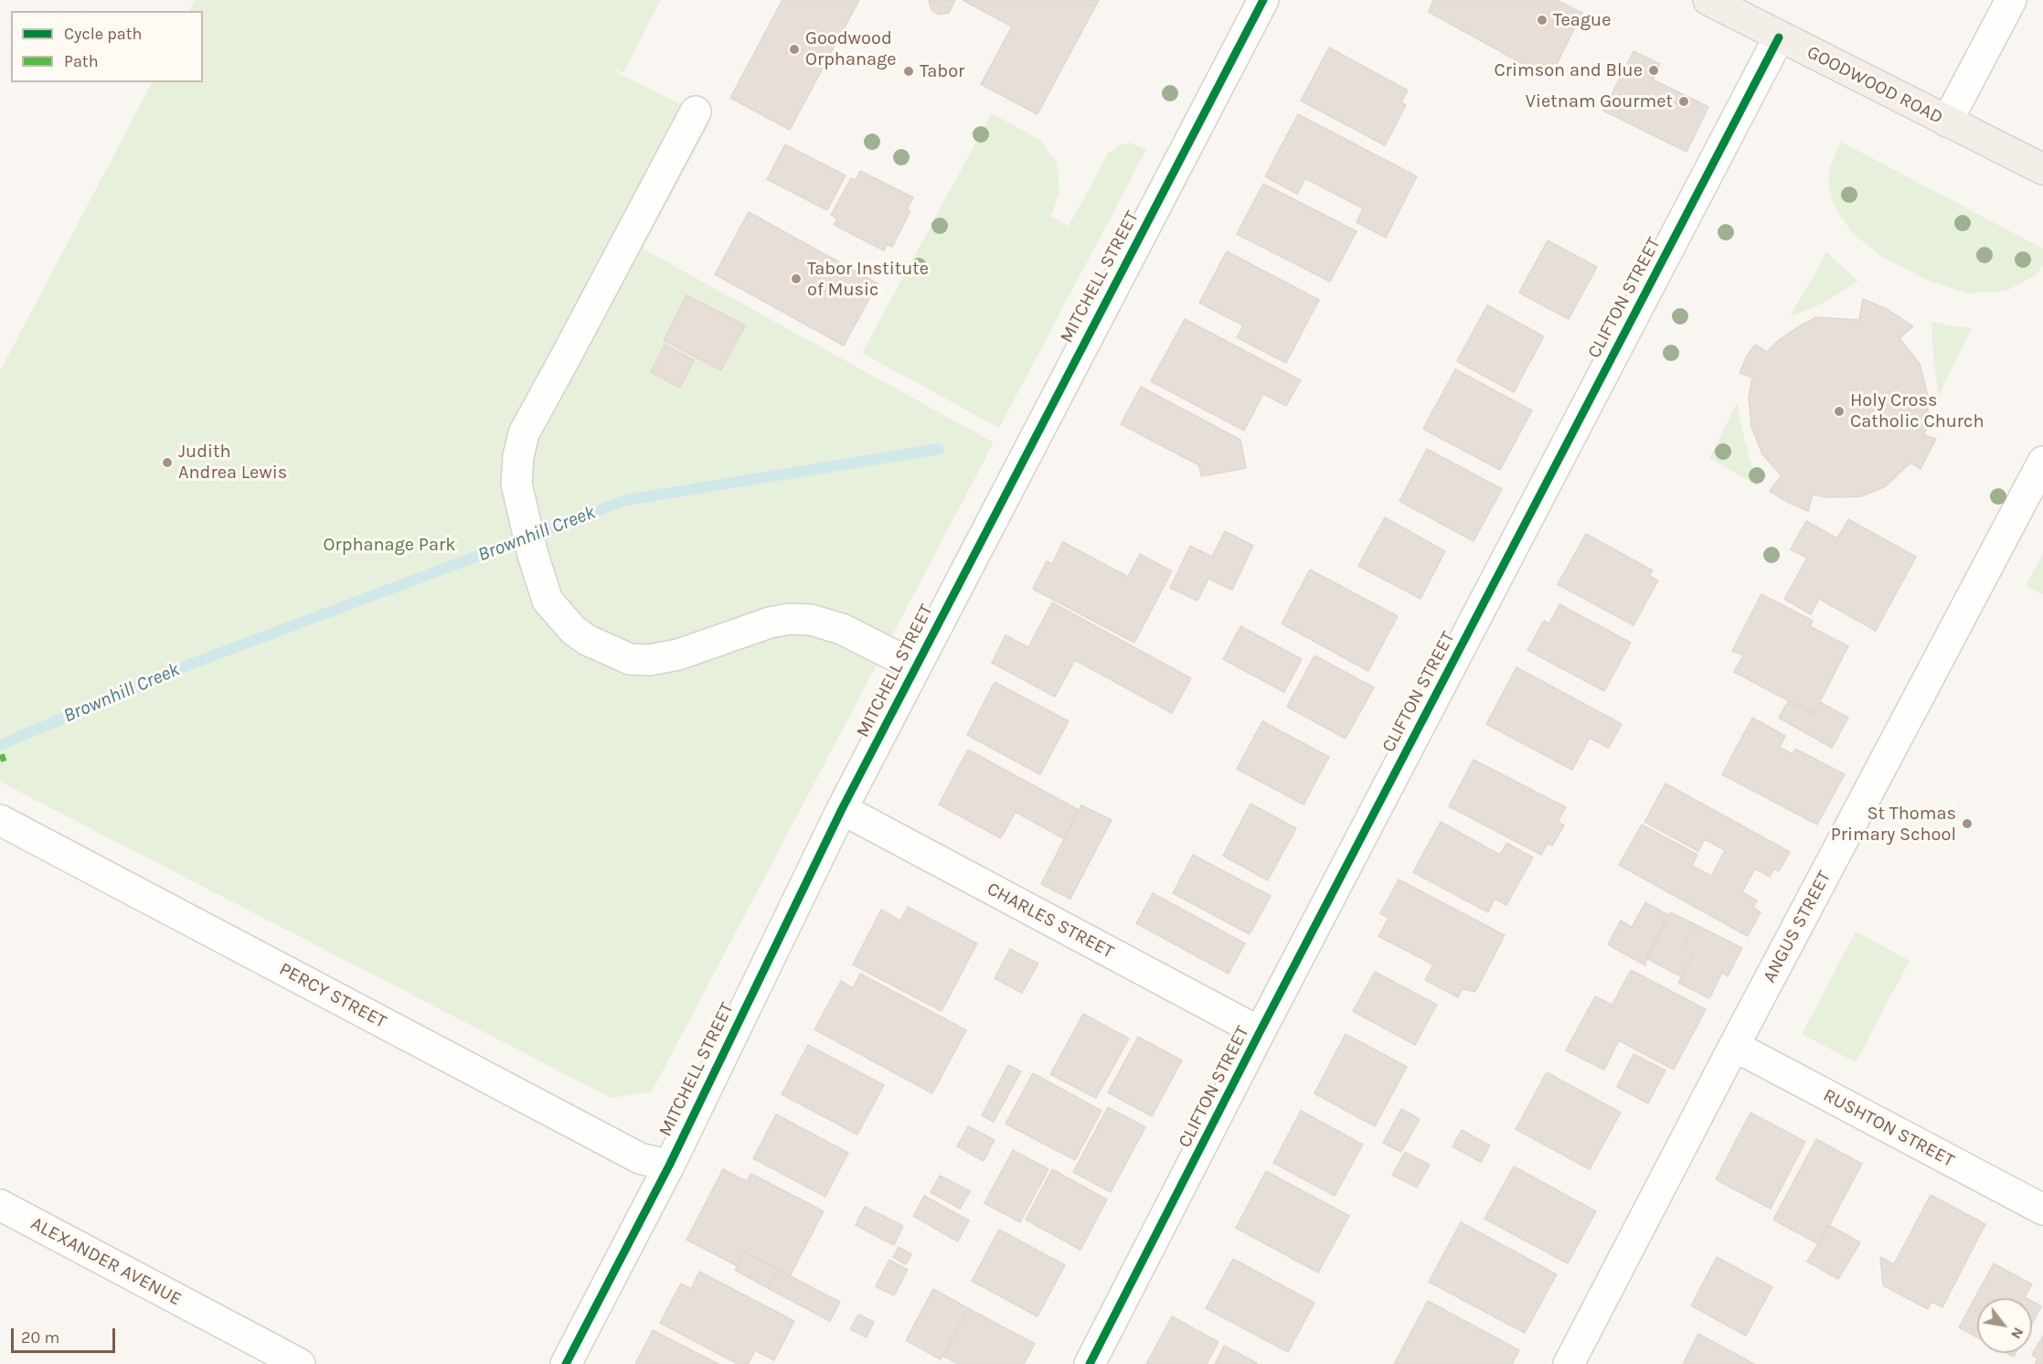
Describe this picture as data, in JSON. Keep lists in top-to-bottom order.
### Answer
{
  "streets": {
    "main road": ["GOODWOOD ROAD"],
    "street": [
      "MITCHELL STREET",
      "CLIFTON STREET",
      "CHARLES STREET",
      "ANGUS STREET",
      "PERCY STREET",
      "RUSHTON STREET",
      "ALEXANDER AVENUE"
    ]
  },
  "crossings": [
    ["GOODWOOD ROAD", "CLIFTON STREET"],
    ["MITCHELL STREET", "CHARLES STREET"],
    ["MITCHELL STREET", "PERCY STREET"],
    ["CLIFTON STREET", "CHARLES STREET"],
    ["ANGUS STREET", "RUSHTON STREET"]
  ],
  "water": ["Brownhill Creek"],
  "parks": ["Orphanage Park"],
  "places": [
    "Teague",
    "Goodwood Orphanage",
    "Crimson and Blue",
    "Tabor",
    "Vietnam Gourmet",
    "Tabor Institute of Music",
    "Holy Cross Catholic Church",
    "Judith Andrea Lewis",
    "St Thomas Primary School"
  ],
  "legend": ["Cycle path", "Path"],
  "scale_bar": "20 m",
  "north": "bottom right"
}
